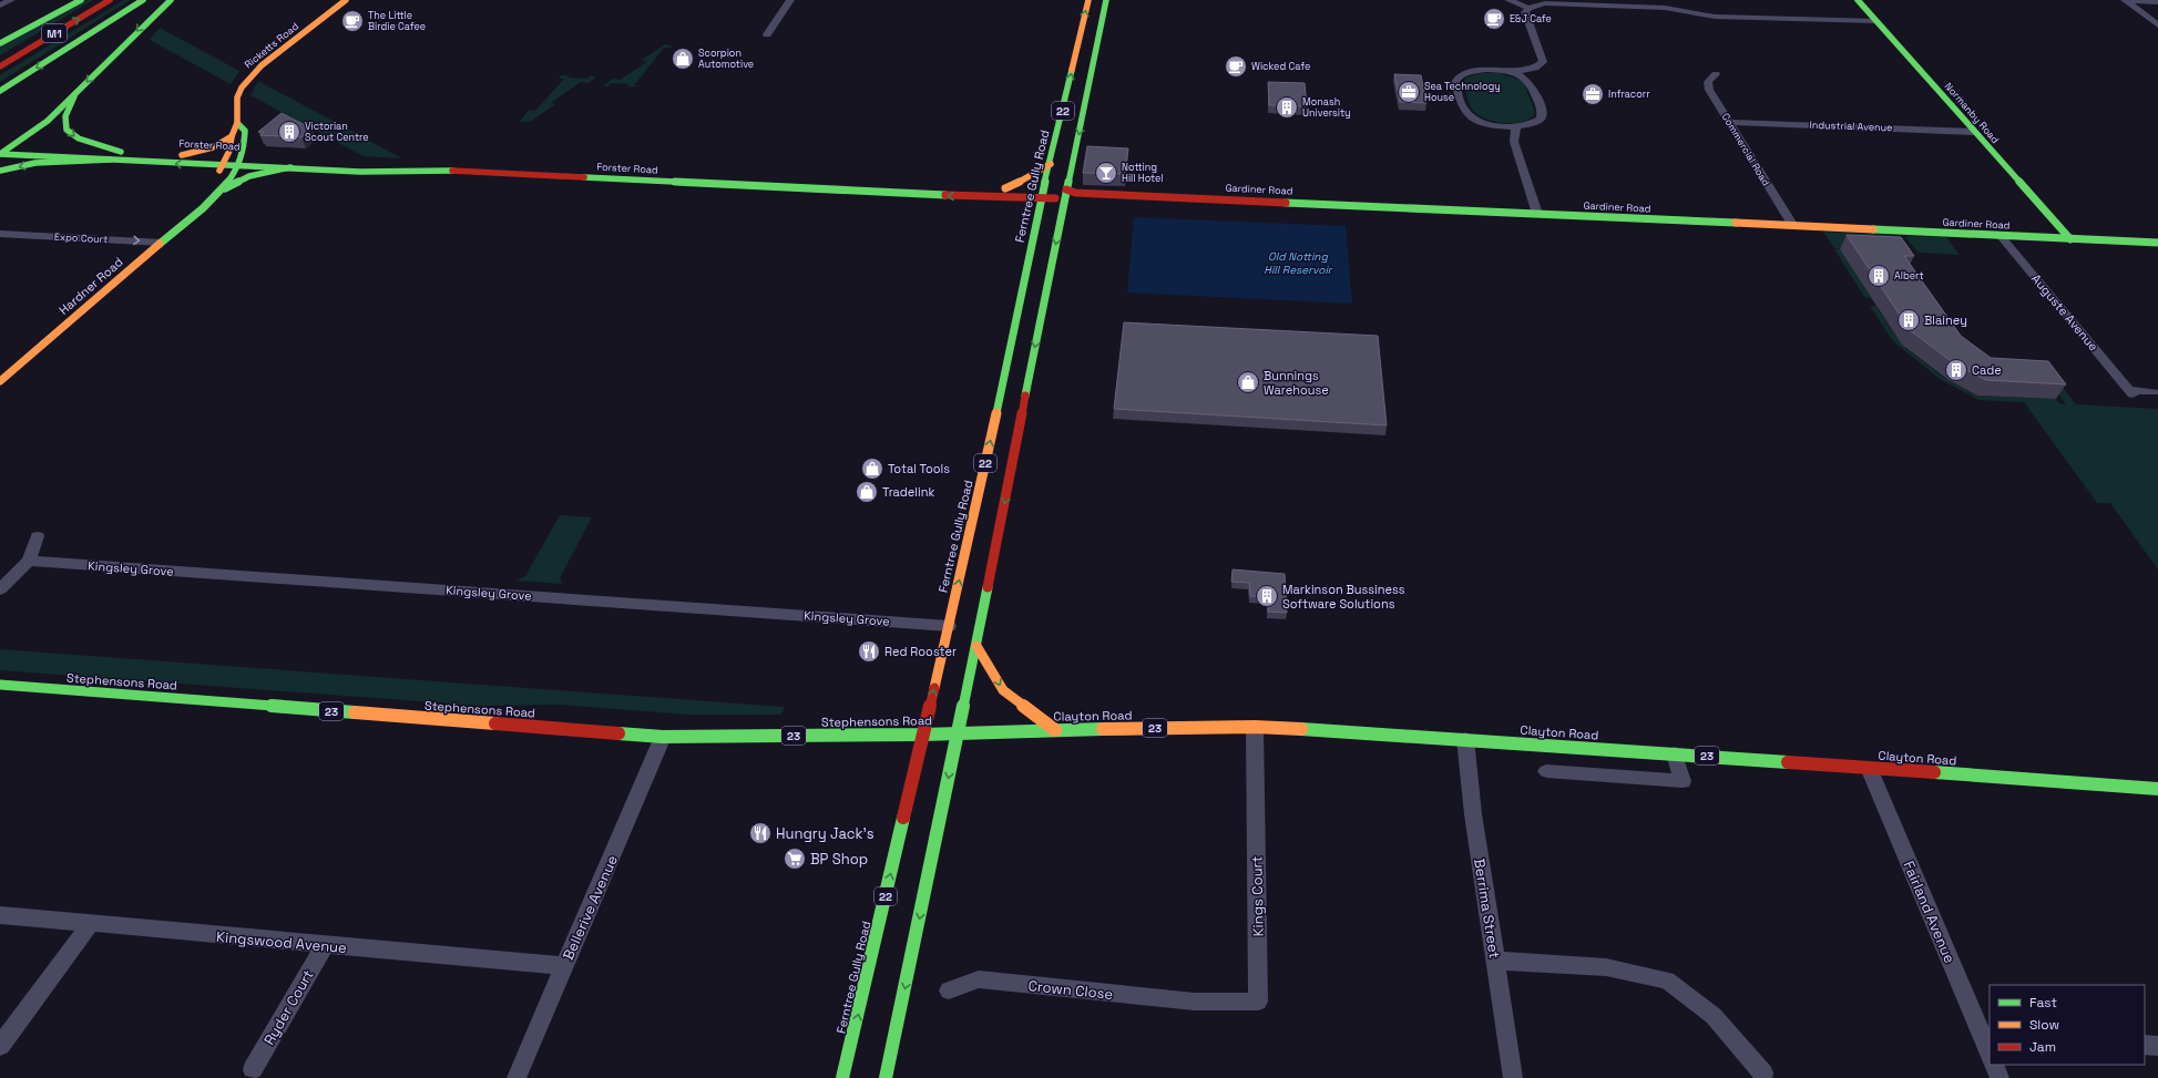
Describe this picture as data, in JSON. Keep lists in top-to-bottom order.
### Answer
{
  "streets": {
    "main road": [
      "M1",
      "Ricketts Road",
      "22",
      "Normanby Road",
      "Forster Road",
      "Ferntree Gully Road",
      "Gardiner Road",
      "Hardner Road",
      "Stephensons Road",
      "23",
      "Clayton Road"
    ],
    "street": [
      "Industrial Avenue",
      "Commercial Road",
      "Expo Court",
      "Auguste Avenue",
      "Kingsley Grove",
      "Kings Court",
      "Bellerive Avenue",
      "Berrima Street",
      "Fairland Avenue",
      "Kingswood Avenue",
      "Crown Close",
      "Ryder Court"
    ]
  },
  "crossings": [
    ["Ricketts Road", "Forster Road"],
    ["Ricketts Road", "Hardner Road"],
    ["Normanby Road", "Industrial Avenue"],
    ["Normanby Road", "Gardiner Road"],
    ["Industrial Avenue", "Commercial Road"],
    ["Forster Road", "Ferntree Gully Road"],
    ["Forster Road", "Gardiner Road"],
    ["Forster Road", "Hardner Road"],
    ["Commercial Road", "Gardiner Road"],
    ["Ferntree Gully Road", "Gardiner Road"],
    ["Ferntree Gully Road", "Kingsley Grove"],
    ["Ferntree Gully Road", "Stephensons Road"],
    ["Ferntree Gully Road", "Clayton Road"],
    ["Gardiner Road", "Auguste Avenue"],
    ["Expo Court", "Hardner Road"],
    ["Stephensons Road", "Clayton Road"],
    ["Stephensons Road", "Bellerive Avenue"],
    ["Clayton Road", "Kings Court"],
    ["Clayton Road", "Berrima Street"],
    ["Clayton Road", "Fairland Avenue"],
    ["Kings Court", "Crown Close"],
    ["Bellerive Avenue", "Kingswood Avenue"],
    ["Kingswood Avenue", "Ryder Court"]
  ],
  "water": ["Old Notting Hill Reservoir"],
  "places": {
    "cafe": ["E&J Cafe", "The Little Birdie Cafee", "Wicked Cafe"],
    "shop": [
      "Scorpion Automotive",
      "Bunnings Warehouse",
      "Total Tools",
      "Tradelink"
    ],
    "office": ["Sea Technology House", "Infracorr"],
    "building": [
      "Monash University",
      "Victorian Scout Centre",
      "Albert",
      "Blainey",
      "Cade",
      "Markinson Bussiness Software Solutions"
    ],
    "bar": ["Notting Hill Hotel"],
    "restaurant": ["Red Rooster", "Hungry Jack's"],
    "supermarket": ["BP Shop"]
  },
  "legend": ["Fast", "Slow", "Jam"]
}
